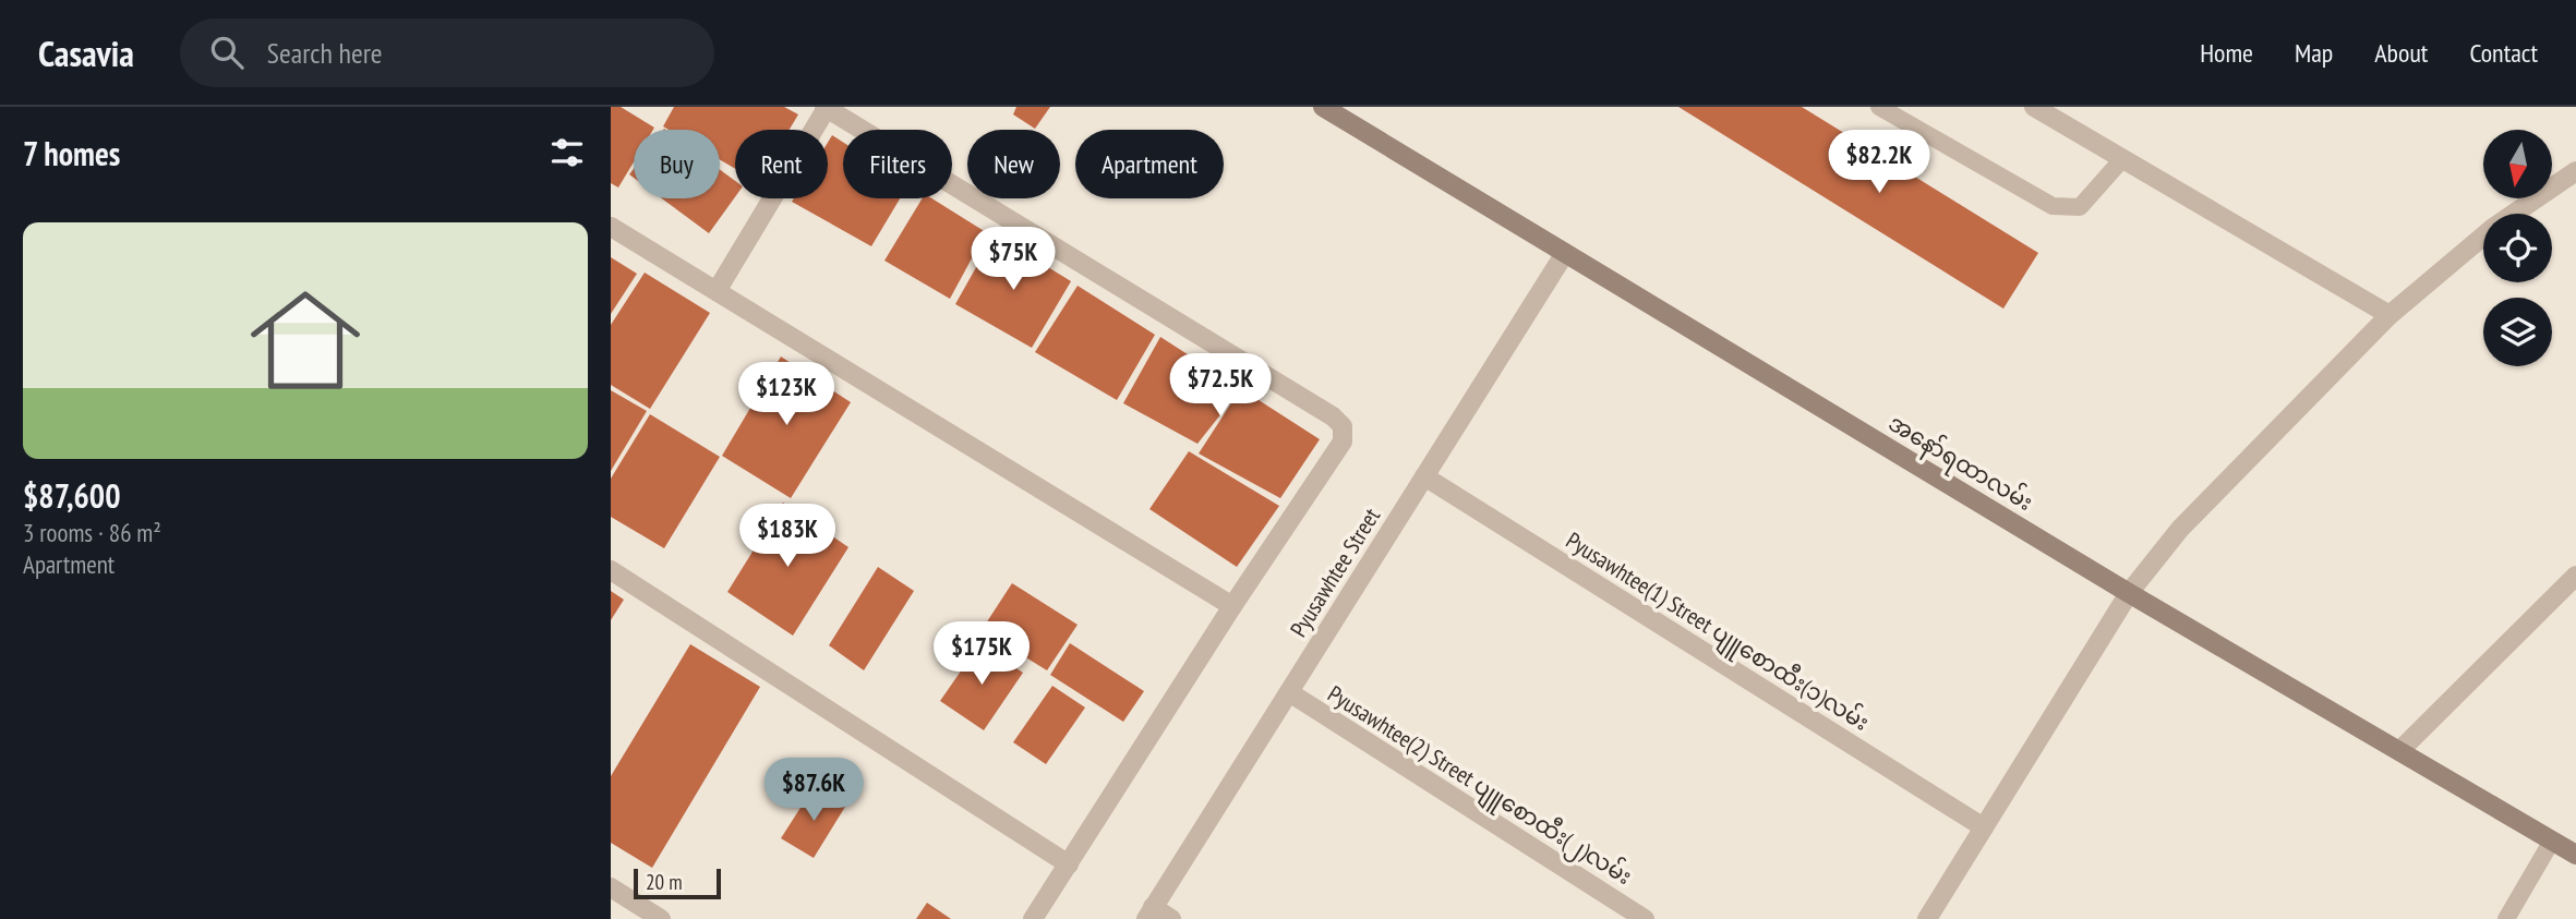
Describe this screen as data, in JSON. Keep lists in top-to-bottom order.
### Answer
{
  "streets": {
    "main road": ["အနော်ရထာလမ်း"],
    "street": ["Pyusawhtee Street", "Pyusawhtee(1) Street ပျူစောထီး(၁)လမ်း", "Pyusawhtee(2) Street ပျူစောထီး(၂)လမ်း"]
  },
  "crossings": [
    ["အနော်ရထာလမ်း", "Pyusawhtee Street"],
    ["Pyusawhtee Street", "Pyusawhtee(1) Street ပျူစောထီး(၁)လမ်း"],
    ["Pyusawhtee Street", "Pyusawhtee(2) Street ပျူစောထီး(၂)လမ်း"]
  ],
  "scale_bar": "20 m",
  "north": "bottom",
  "page": {
    "header": "Casavia",
    "search": "Search here",
    "nav": [
      "Home",
      "Map",
      "About",
      "Contact"
    ],
    "heading": "7 homes",
    "price": [
      "$82.2K",
      "$75K",
      "$72.5K",
      "$123K",
      "$183K",
      "$175K",
      "$87.6K"
    ],
    "chip": [
      "Buy",
      "Rent",
      "Filters",
      "New",
      "Apartment"
    ],
    "list": [
      {
        "name": "$87,600",
        "note": "3 rooms · 86 m² · Apartment"
      }
    ],
    "scale": "20 m"
  }
}
